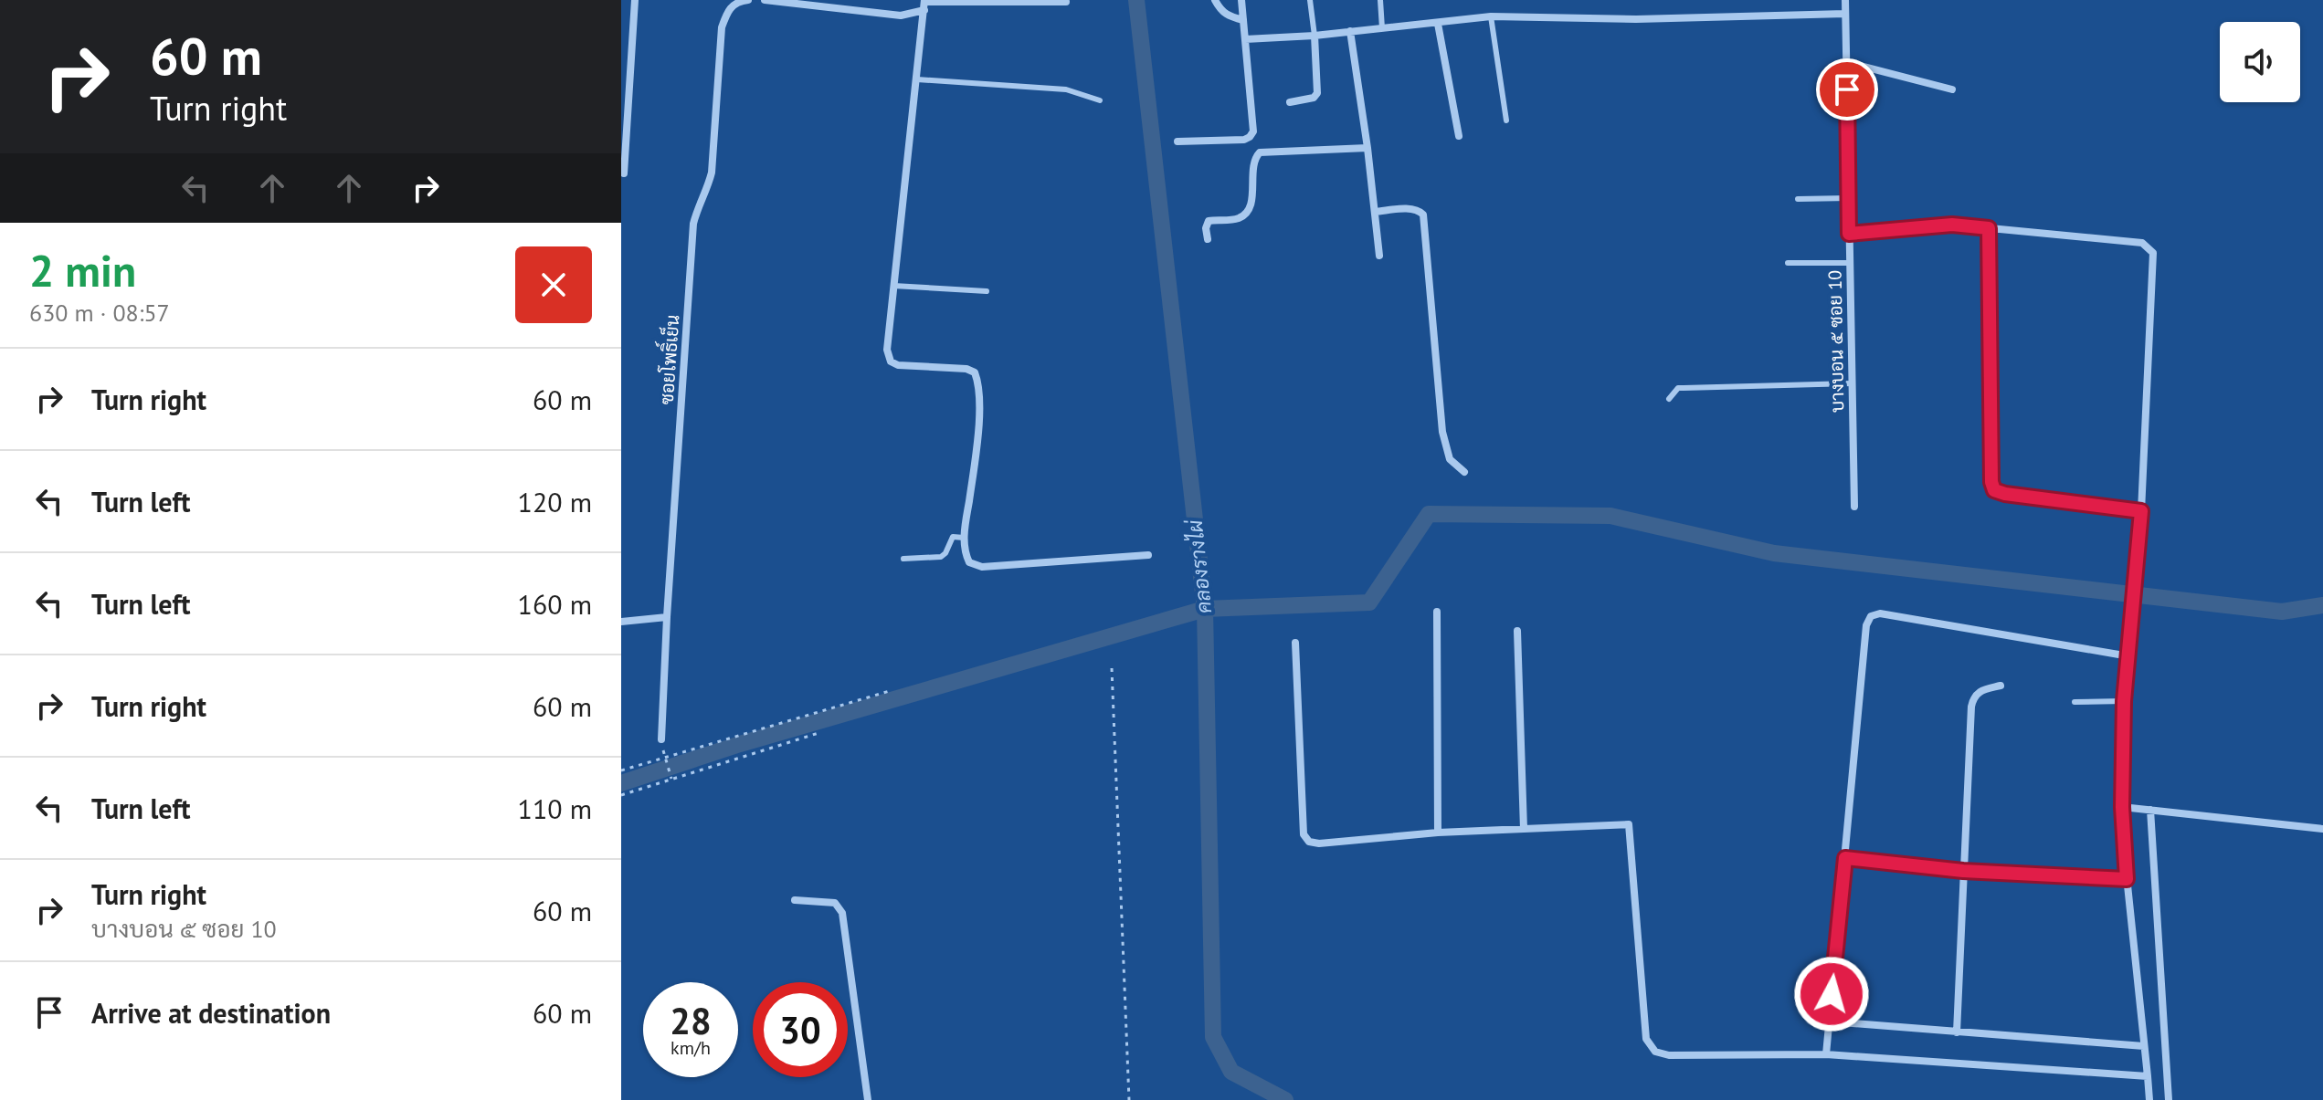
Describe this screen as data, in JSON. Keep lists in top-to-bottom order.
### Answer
{
  "streets": {
    "street": ["บางบอน ๕ ซอย 10", "ซอยโพธิ์เย็น"]
  },
  "water": ["คลองรางไผ่"],
  "page": {
    "turn": ["60 m", "Turn right"],
    "heading": ["2 min", "630 m · 08:57"],
    "list": [
      {
        "name": "Turn right",
        "value": "60 m"
      },
      {
        "name": "Turn left",
        "value": "120 m"
      },
      {
        "name": "Turn left",
        "value": "160 m"
      },
      {
        "name": "Turn right",
        "value": "60 m"
      },
      {
        "name": "Turn left",
        "value": "110 m"
      },
      {
        "name": "Turn right",
        "note": "บางบอน ๕ ซอย 10",
        "value": "60 m"
      },
      {
        "name": "Arrive at destination",
        "value": "60 m"
      }
    ],
    "speed": "28 km/h",
    "limit": "30"
  }
}
